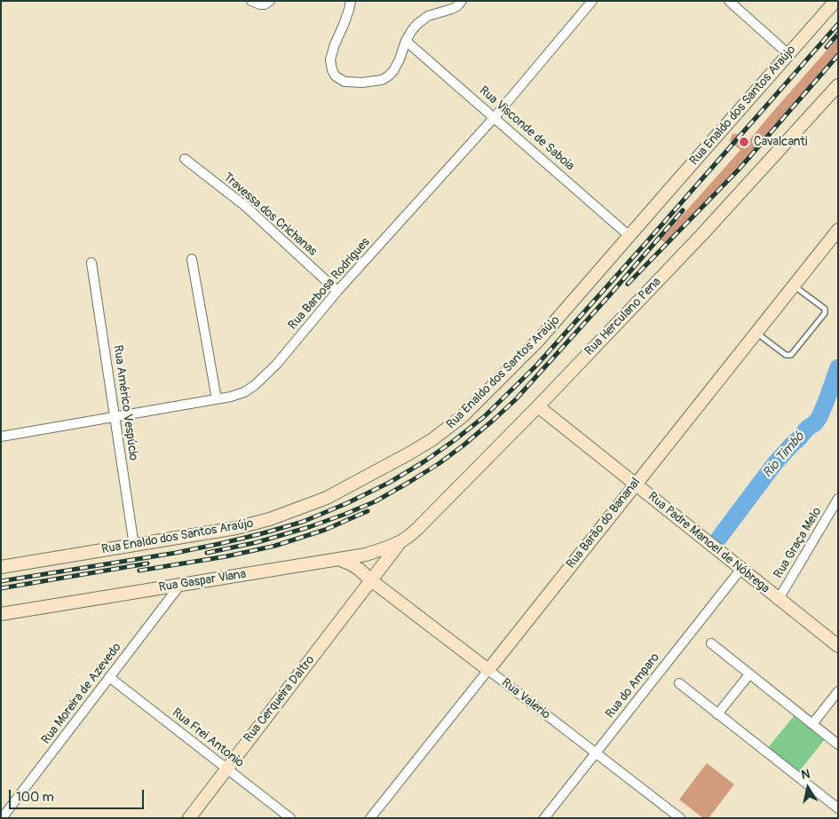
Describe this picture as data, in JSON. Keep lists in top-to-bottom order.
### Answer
{
  "streets": {
    "main road": [
      "Rua Enaldo dos Santos Araújo",
      "Rua Herculano Pena",
      "Rua Barão do Bananal",
      "Rua Padre Manoel de Nóbrega",
      "Rua Gaspar Viana",
      "Rua Cerqueira Daltro",
      "Rua Valerio"
    ],
    "street": [
      "Rua Visconde de Saboia",
      "Travessa dos Crichanas",
      "Rua Barbosa Rodrigues",
      "Rua Américo Vespúcio",
      "Rua Graça Melo",
      "Rua do Amparo",
      "Rua Moreira de Azevedo",
      "Rua Frei Antonio"
    ]
  },
  "crossings": [
    ["Rua Enaldo dos Santos Araújo", "Rua Visconde de Saboia"],
    ["Rua Enaldo dos Santos Araújo", "Rua Américo Vespúcio"],
    ["Rua Visconde de Saboia", "Rua Barbosa Rodrigues"],
    ["Travessa dos Crichanas", "Rua Barbosa Rodrigues"],
    ["Rua Barbosa Rodrigues", "Rua Américo Vespúcio"],
    ["Rua Herculano Pena", "Rua Padre Manoel de Nóbrega"],
    ["Rua Herculano Pena", "Rua Gaspar Viana"],
    ["Rua Herculano Pena", "Rua Cerqueira Daltro"],
    ["Rua Barão do Bananal", "Rua Padre Manoel de Nóbrega"],
    ["Rua Barão do Bananal", "Rua Valerio"],
    ["Rua Padre Manoel de Nóbrega", "Rua Graça Melo"],
    ["Rua Padre Manoel de Nóbrega", "Rua do Amparo"],
    ["Rua Gaspar Viana", "Rua Moreira de Azevedo"],
    ["Rua Gaspar Viana", "Rua Cerqueira Daltro"],
    ["Rua do Amparo", "Rua Valerio"],
    ["Rua Moreira de Azevedo", "Rua Frei Antonio"],
    ["Rua Cerqueira Daltro", "Rua Valerio"],
    ["Rua Cerqueira Daltro", "Rua Frei Antonio"]
  ],
  "water": ["Rio Timbó"],
  "places": ["Cavalcanti"],
  "scale_bar": "100 m",
  "north": "top"
}
